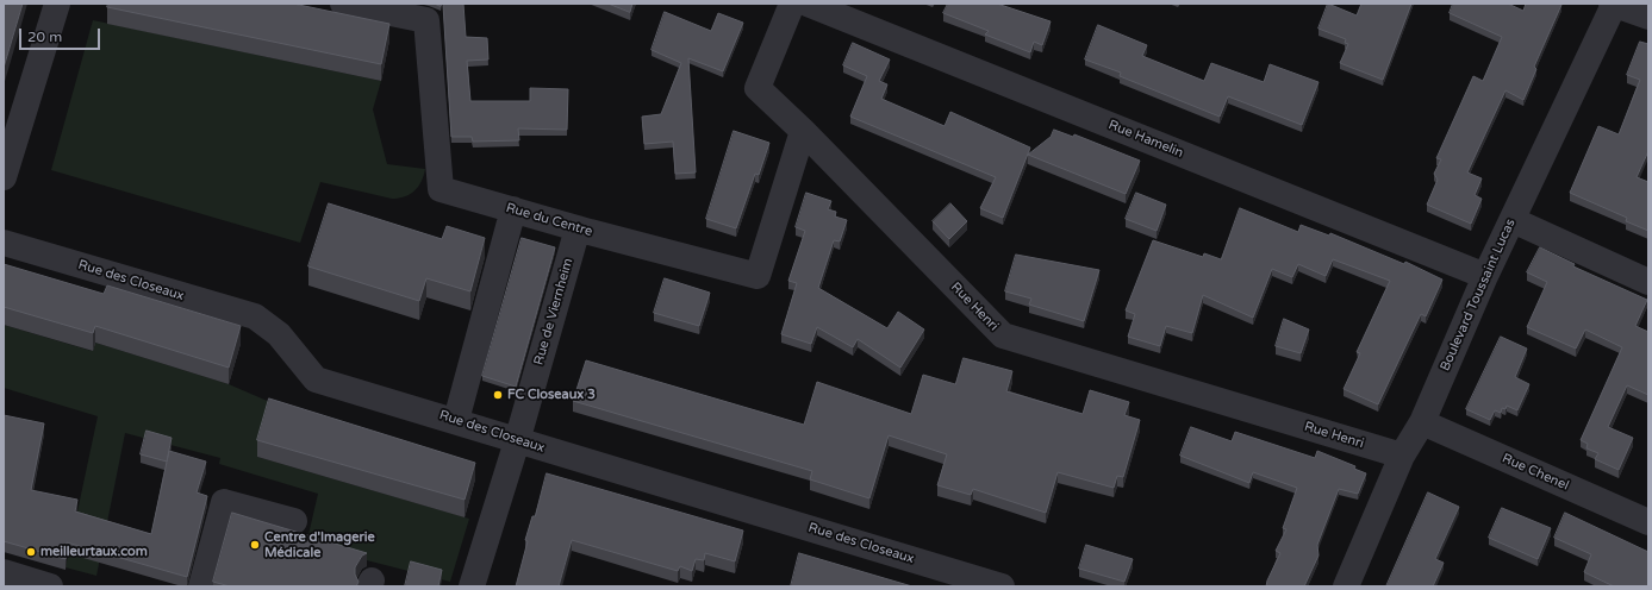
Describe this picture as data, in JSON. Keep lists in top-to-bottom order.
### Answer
{
  "streets": {
    "street": [
      "Rue Hamelin",
      "Rue du Centre",
      "Rue des Closeaux",
      "Boulevard Toussaint Lucas",
      "Rue Henri",
      "Rue de Viernheim",
      "Rue Chenel"
    ]
  },
  "crossings": [
    ["Rue Hamelin", "Boulevard Toussaint Lucas"],
    ["Rue du Centre", "Rue Henri"],
    ["Rue du Centre", "Rue de Viernheim"],
    ["Rue des Closeaux", "Rue de Viernheim"],
    ["Boulevard Toussaint Lucas", "Rue Henri"],
    ["Boulevard Toussaint Lucas", "Rue Chenel"]
  ],
  "places": ["FC Closeaux 3", "Centre d'Imagerie Médicale", "meilleurtaux.com"],
  "scale_bar": "20 m"
}
